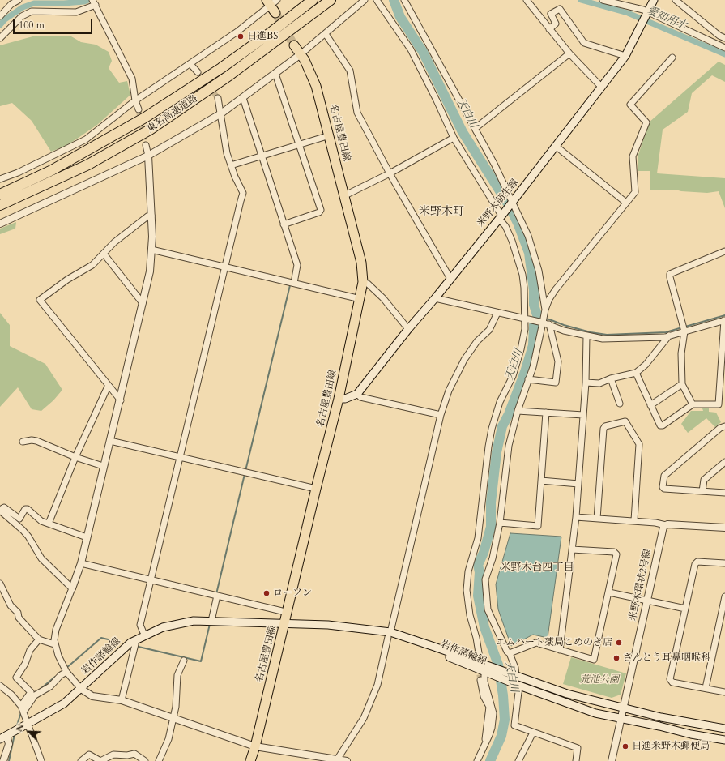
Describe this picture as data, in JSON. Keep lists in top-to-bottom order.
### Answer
{
  "streets": {
    "highway": ["東名高速道路"],
    "main road": ["名古屋豊田線", "米野木莇生線", "岩作諸輪線"],
    "street": ["米野木環状2号線"]
  },
  "crossings": [
    ["名古屋豊田線", "岩作諸輪線"],
    ["米野木環状2号線", "岩作諸輪線"]
  ],
  "districts": ["米野木町", "米野木台四丁目"],
  "water": ["愛知用水", "天白川"],
  "parks": ["荒池公園"],
  "places": [
    "日進BS",
    "ローソン",
    "エムハート薬局こめのき店",
    "さんとう耳鼻咽喉科",
    "日進米野木郵便局"
  ],
  "scale_bar": "100 m",
  "north": "top left"
}
